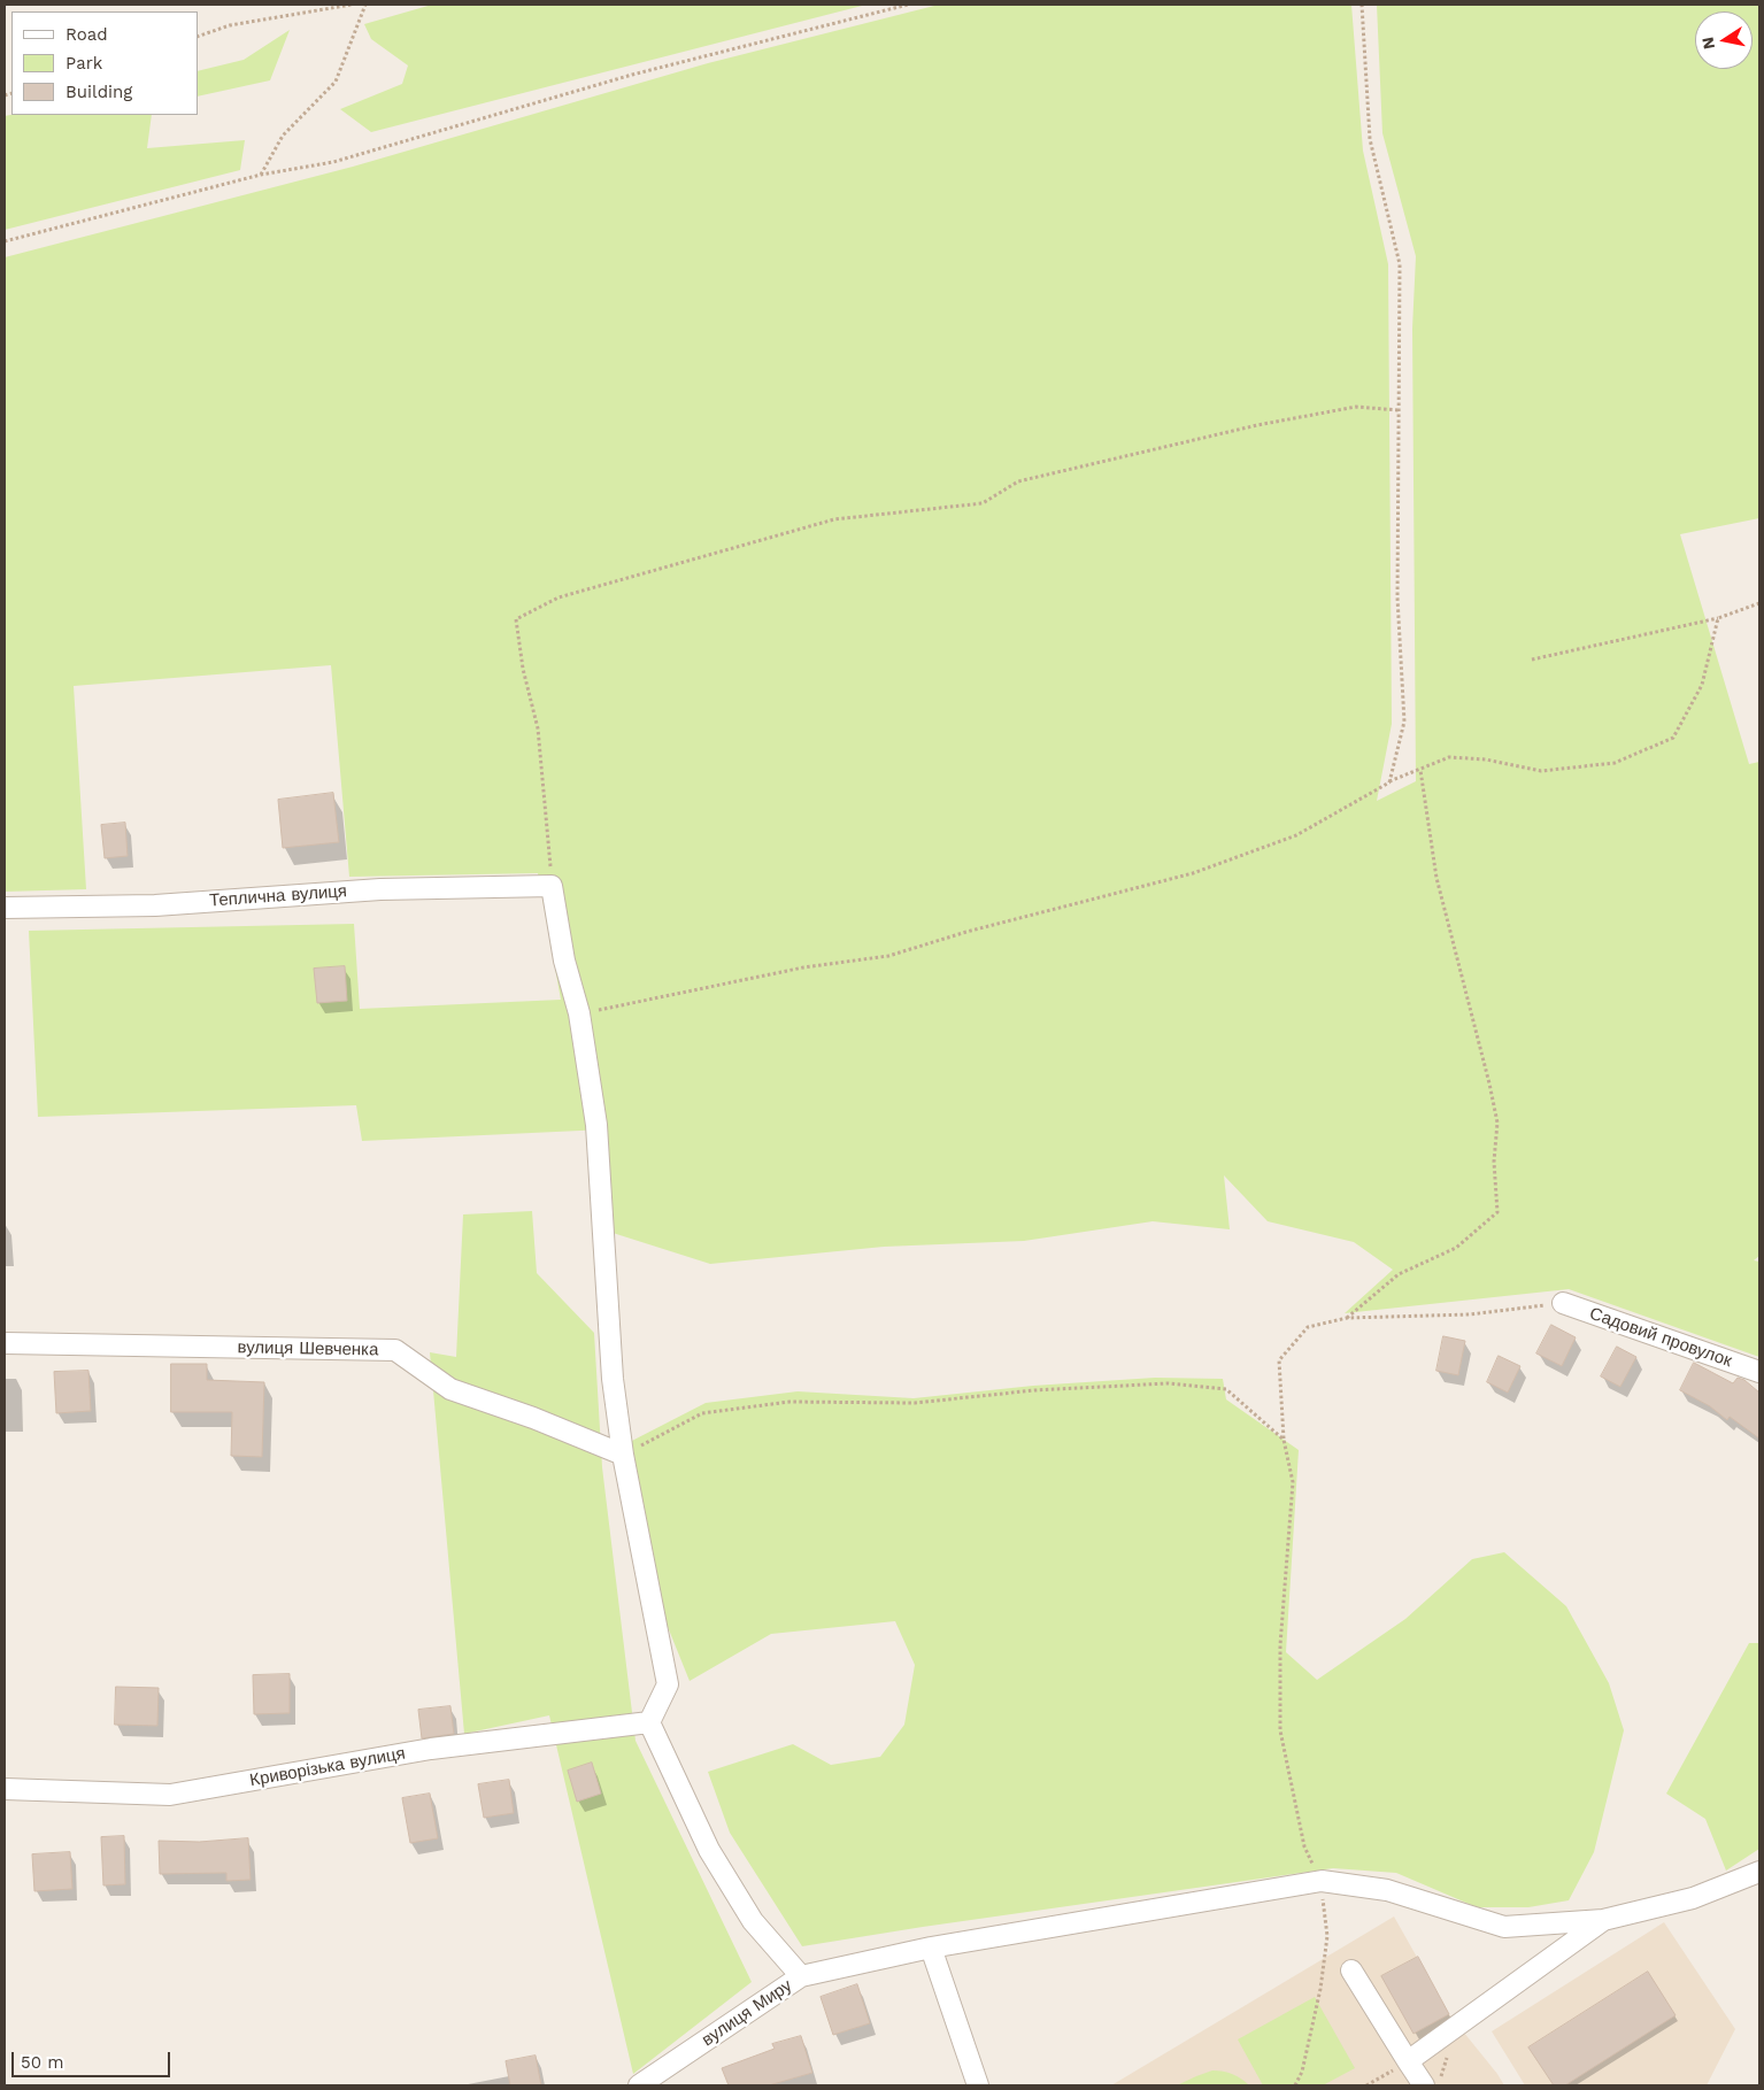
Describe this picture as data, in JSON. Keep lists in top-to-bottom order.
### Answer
{
  "streets": {
    "street": [
      "Теплична вулиця",
      "Садовий провулок",
      "вулиця Шевченка",
      "Криворізька вулиця",
      "вулиця Миру"
    ]
  },
  "legend": ["Road", "Park", "Building"],
  "scale_bar": "50 m",
  "north": "left"
}
